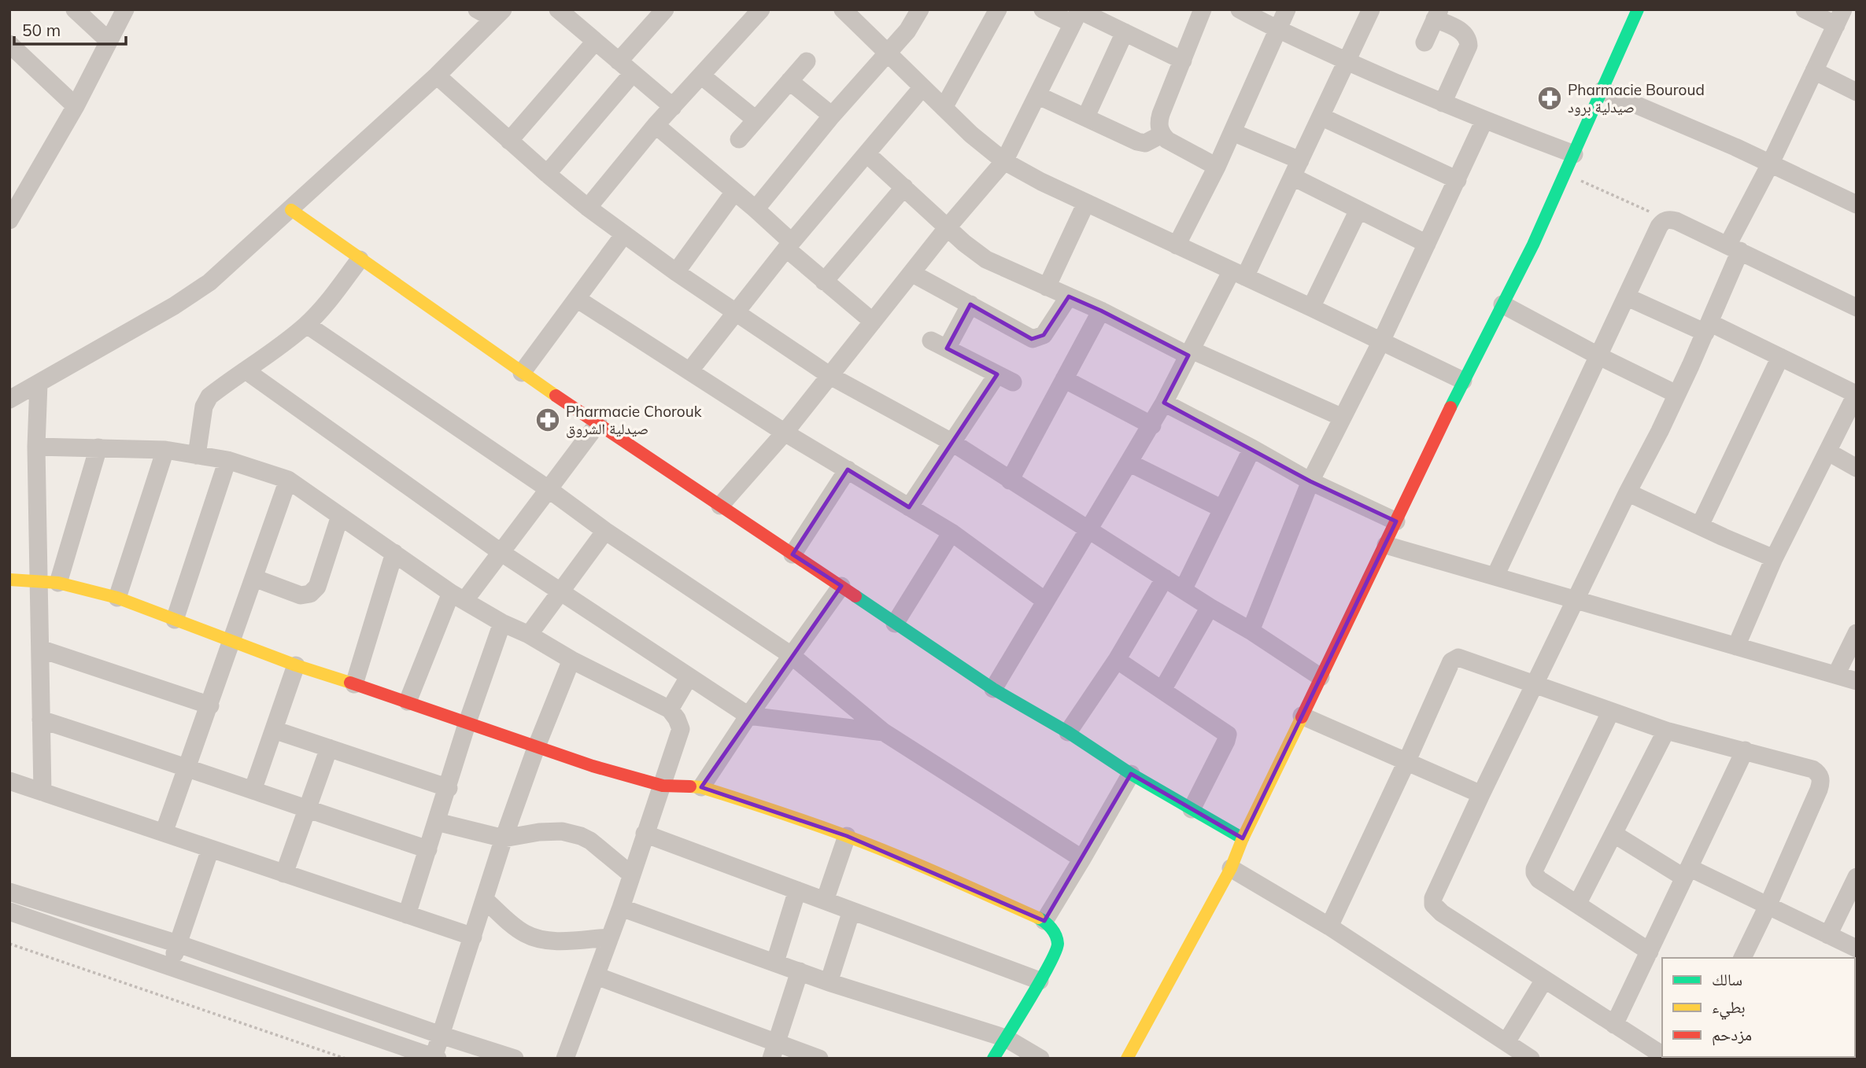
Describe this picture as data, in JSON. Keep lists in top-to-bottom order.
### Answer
{
  "places": {
    "pharmacy": ["Pharmacie Bouroud صيدلية برود", "Pharmacie Chorouk صيدلية الشروق"]
  },
  "legend": ["سالك", "بطيء", "مزدحم"],
  "scale_bar": "50 m"
}
